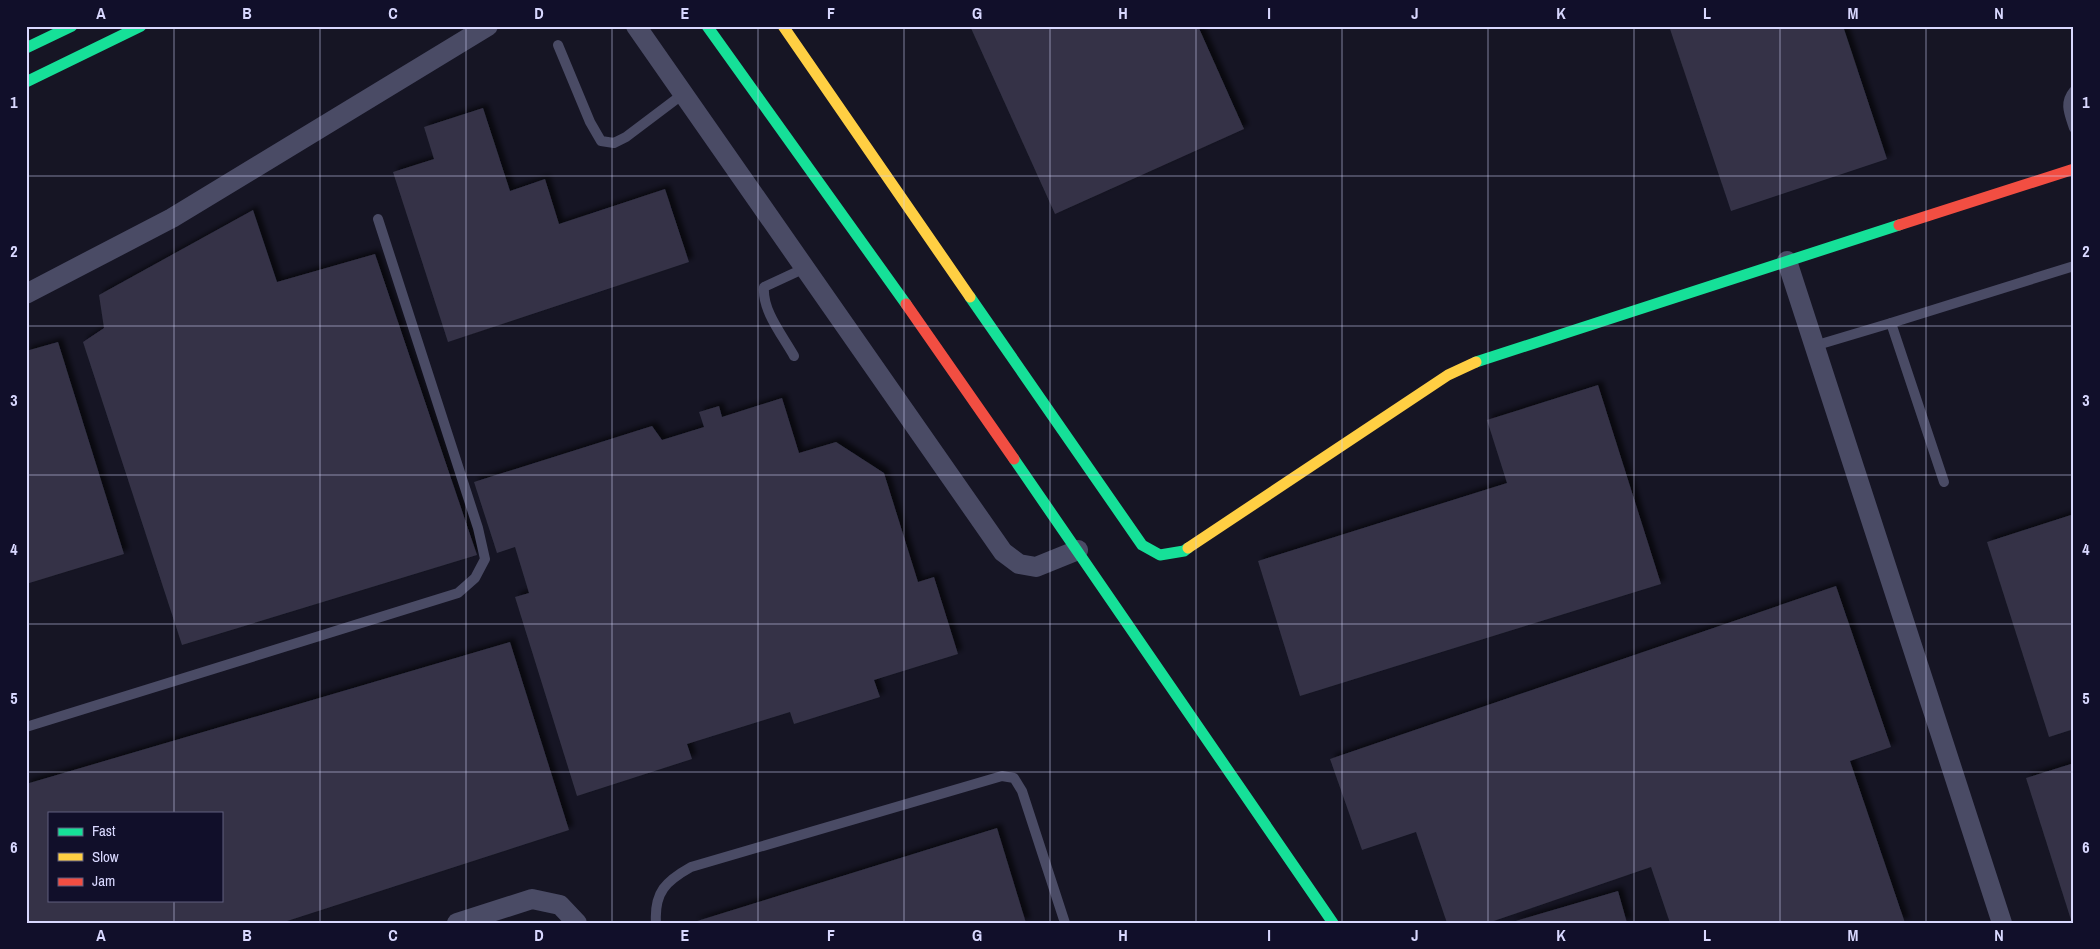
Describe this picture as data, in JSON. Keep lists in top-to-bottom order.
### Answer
{
  "legend": ["Fast", "Slow", "Jam"],
  "grid": {
    "columns": [
      "A",
      "B",
      "C",
      "D",
      "E",
      "F",
      "G",
      "H",
      "I",
      "J",
      "K",
      "L",
      "M",
      "N"
    ],
    "rows": [
      "1",
      "2",
      "3",
      "4",
      "5",
      "6"
    ]
  }
}
